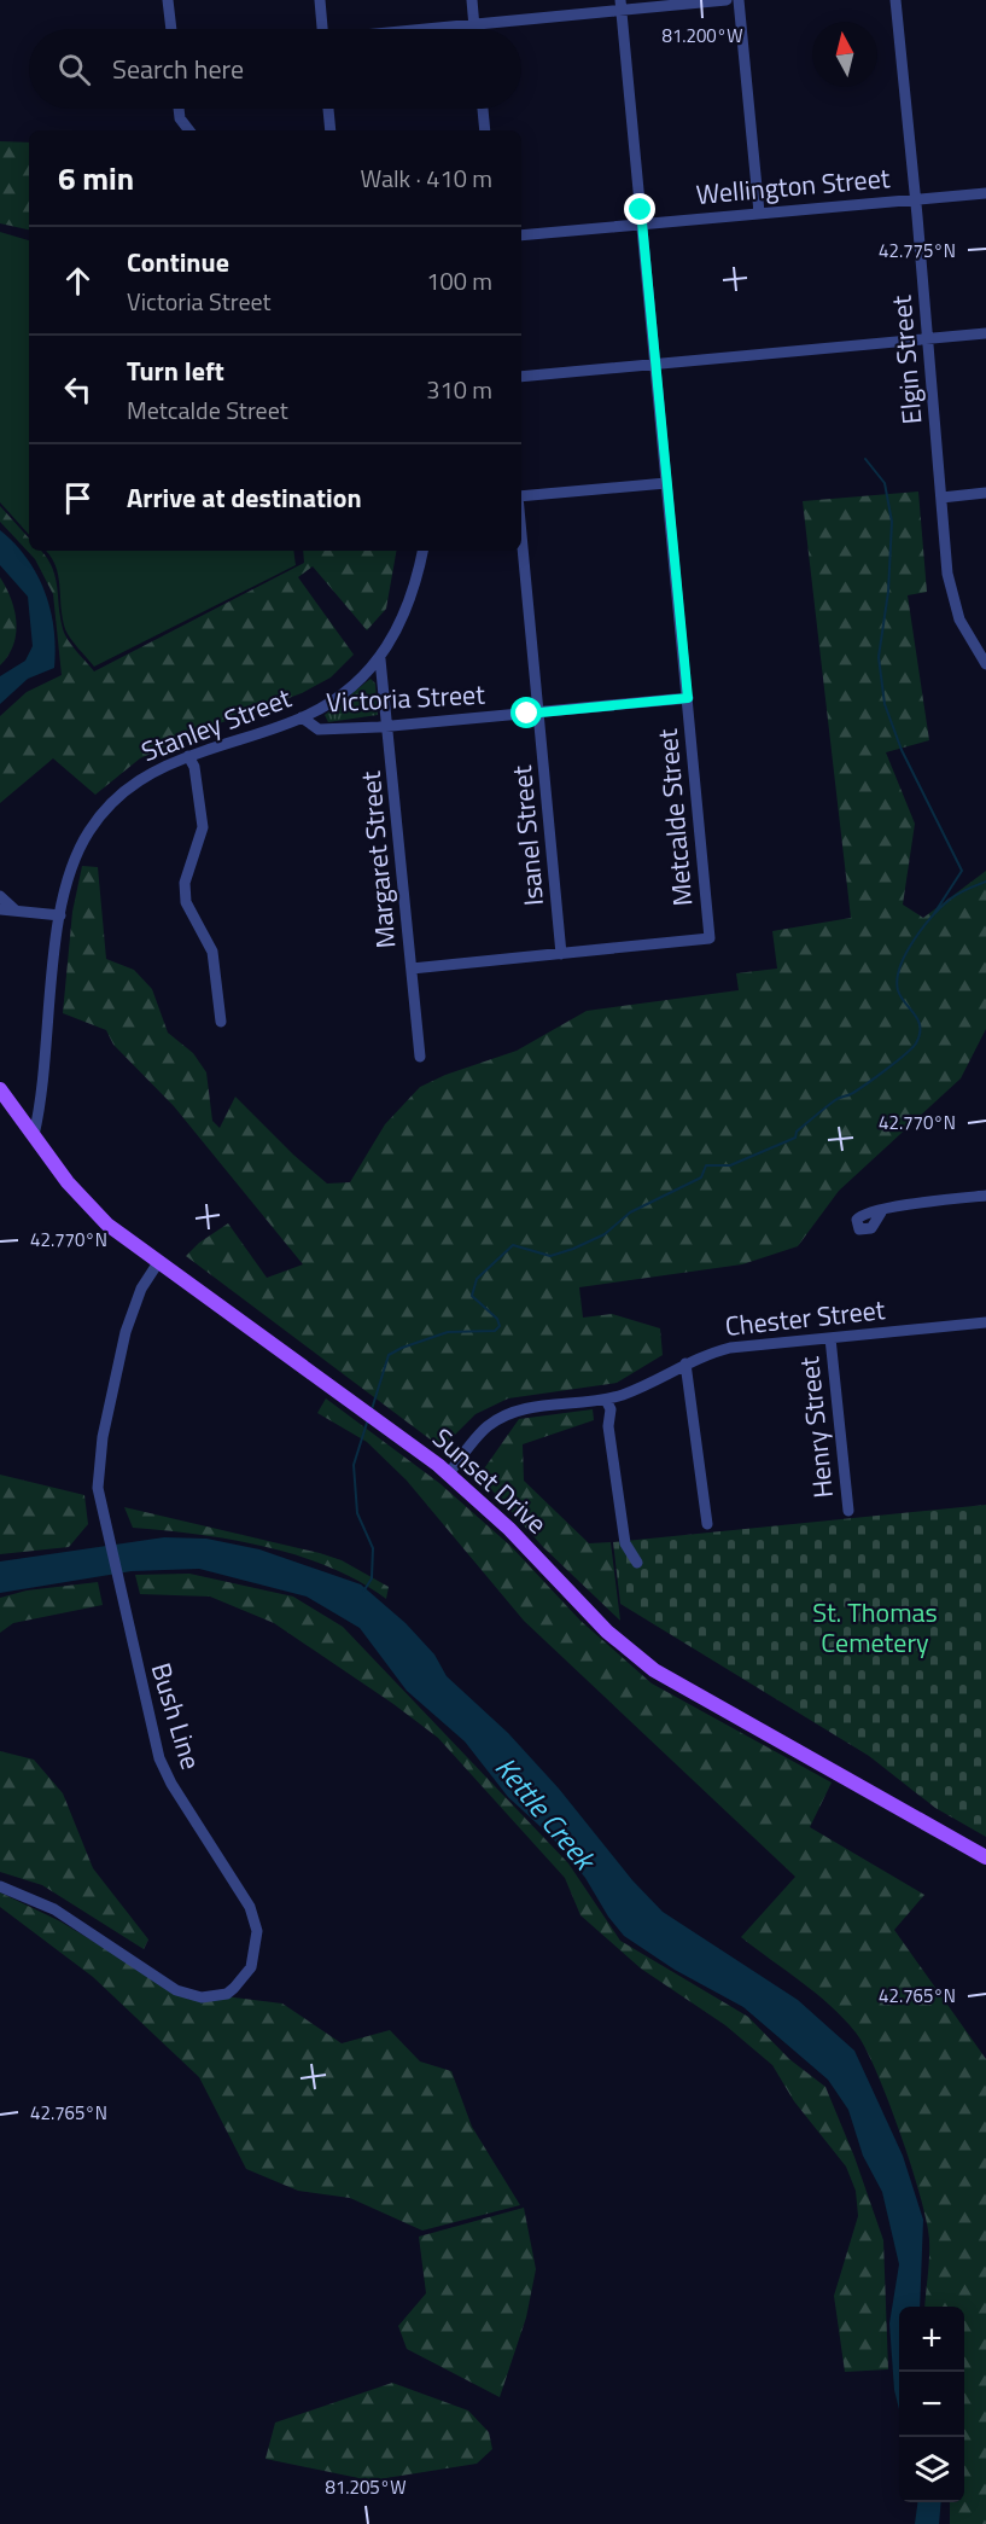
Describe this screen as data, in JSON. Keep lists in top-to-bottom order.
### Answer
{
  "streets": {
    "main road": ["Sunset Drive"],
    "street": [
      "Wellington Street",
      "Elgin Street",
      "Victoria Street",
      "Stanley Street",
      "Metcalde Street",
      "Isanel Street",
      "Margaret Street",
      "Chester Street",
      "Henry Street",
      "Bush Line"
    ]
  },
  "crossings": [
    ["Wellington Street", "Elgin Street"],
    ["Wellington Street", "Metcalde Street"],
    ["Victoria Street", "Stanley Street"],
    ["Victoria Street", "Metcalde Street"],
    ["Victoria Street", "Isanel Street"],
    ["Victoria Street", "Margaret Street"],
    ["Stanley Street", "Margaret Street"],
    ["Stanley Street", "Sunset Drive"],
    ["Metcalde Street", "Isanel Street"],
    ["Chester Street", "Henry Street"],
    ["Chester Street", "Sunset Drive"],
    ["Sunset Drive", "Bush Line"]
  ],
  "water": ["Kettle Creek"],
  "parks": ["St. Thomas Cemetery"],
  "north": "top",
  "page": {
    "search": "Search here",
    "heading": ["6 min", "Walk · 410 m"],
    "list": [
      ["Continue", "Victoria Street", "100 m"],
      ["Turn left", "Metcalde Street", "310 m"],
      "Arrive at destination"
    ],
    "map_buttons": ["+", "−"]
  },
  "coordinates": [
    "81.200°W",
    "42.775°N",
    "42.770°N",
    "42.765°N",
    "81.205°W"
  ]
}
